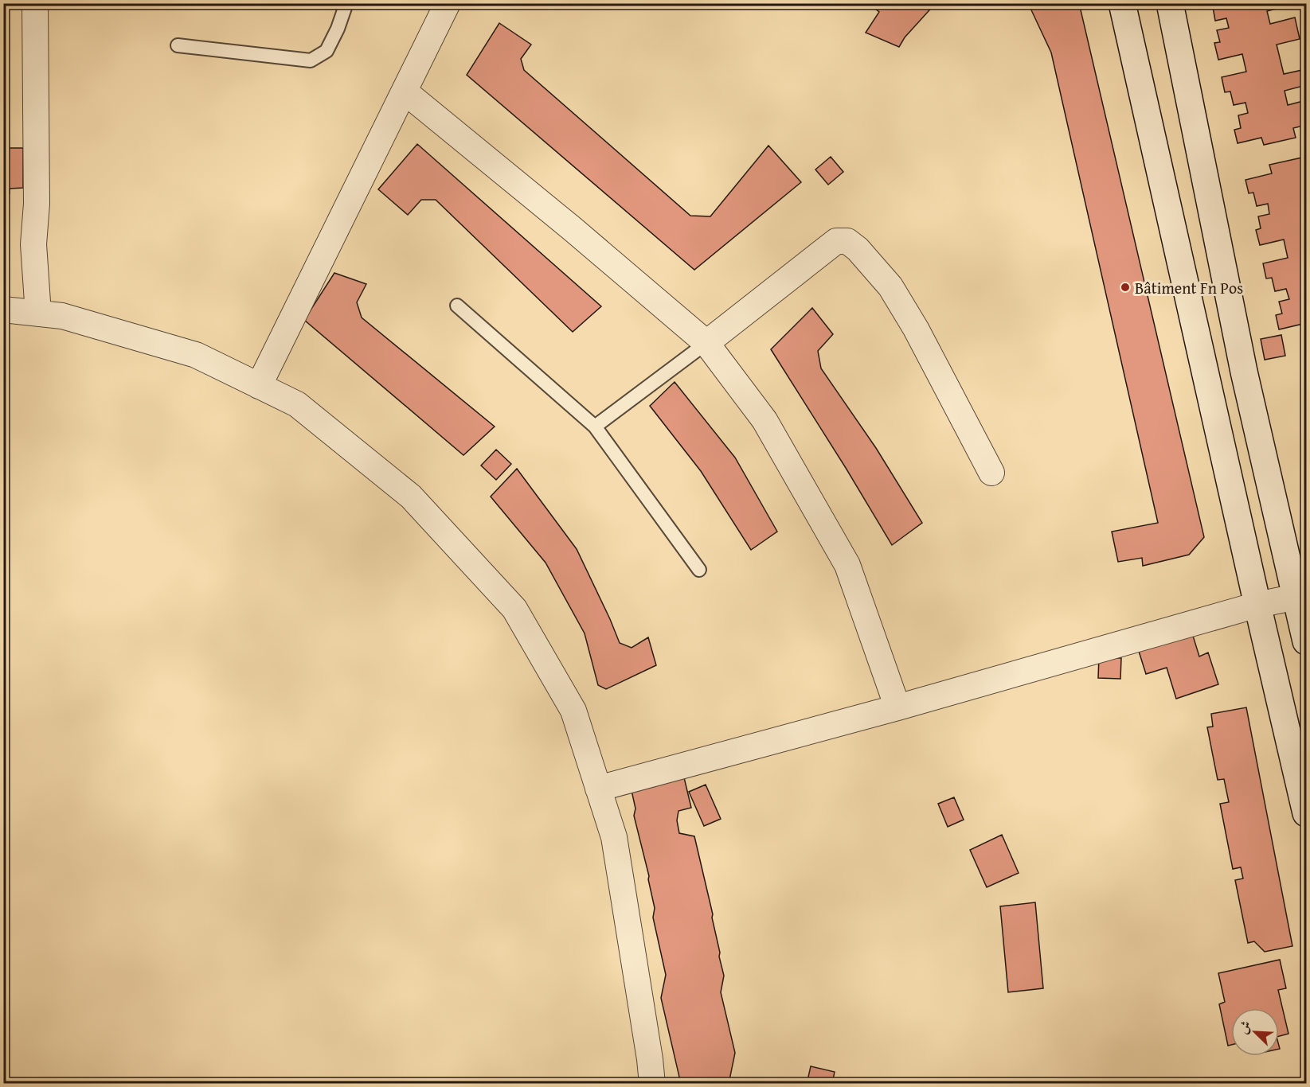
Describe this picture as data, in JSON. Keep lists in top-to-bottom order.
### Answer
{
  "places": ["Bâtiment Fn Pos"],
  "north": "top left"
}
